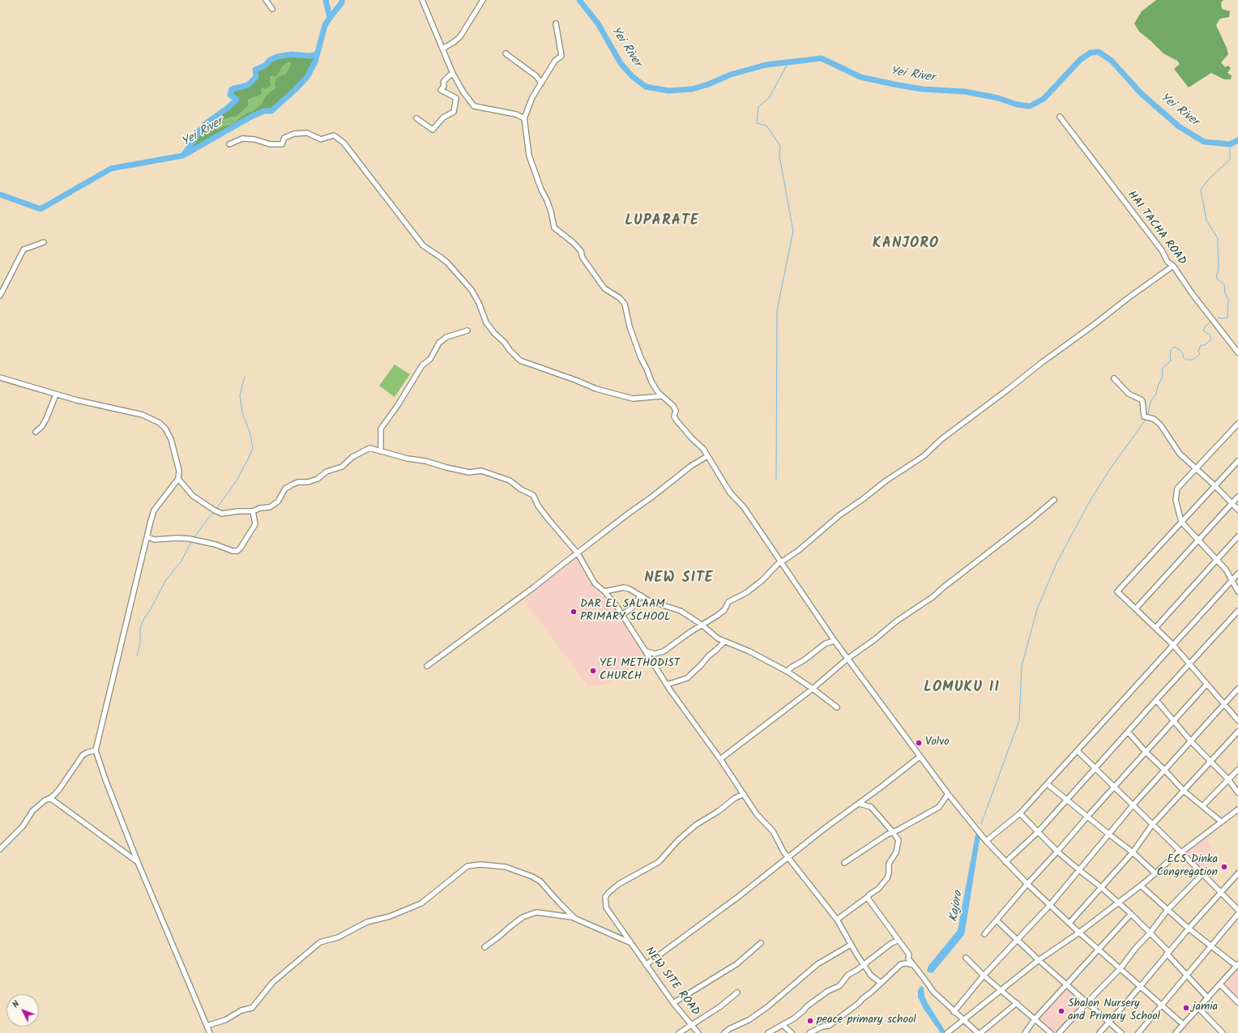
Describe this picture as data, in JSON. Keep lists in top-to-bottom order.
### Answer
{
  "streets": {
    "street": ["HAI TACHA ROAD", "NEW SITE ROAD"]
  },
  "districts": [
    "LUPARATE",
    "KANJORO",
    "NEW SITE",
    "LOMUKU II"
  ],
  "water": ["Yei River", "Kajoro"],
  "places": [
    "DAR EL SALAAM PRIMARY SCHOOL",
    "YEI METHODIST CHURCH",
    "Volvo",
    "ECS Dinka Congregation",
    "jamia",
    "Shalon Nursery and Primary School",
    "peace primary school"
  ],
  "north": "top left"
}
